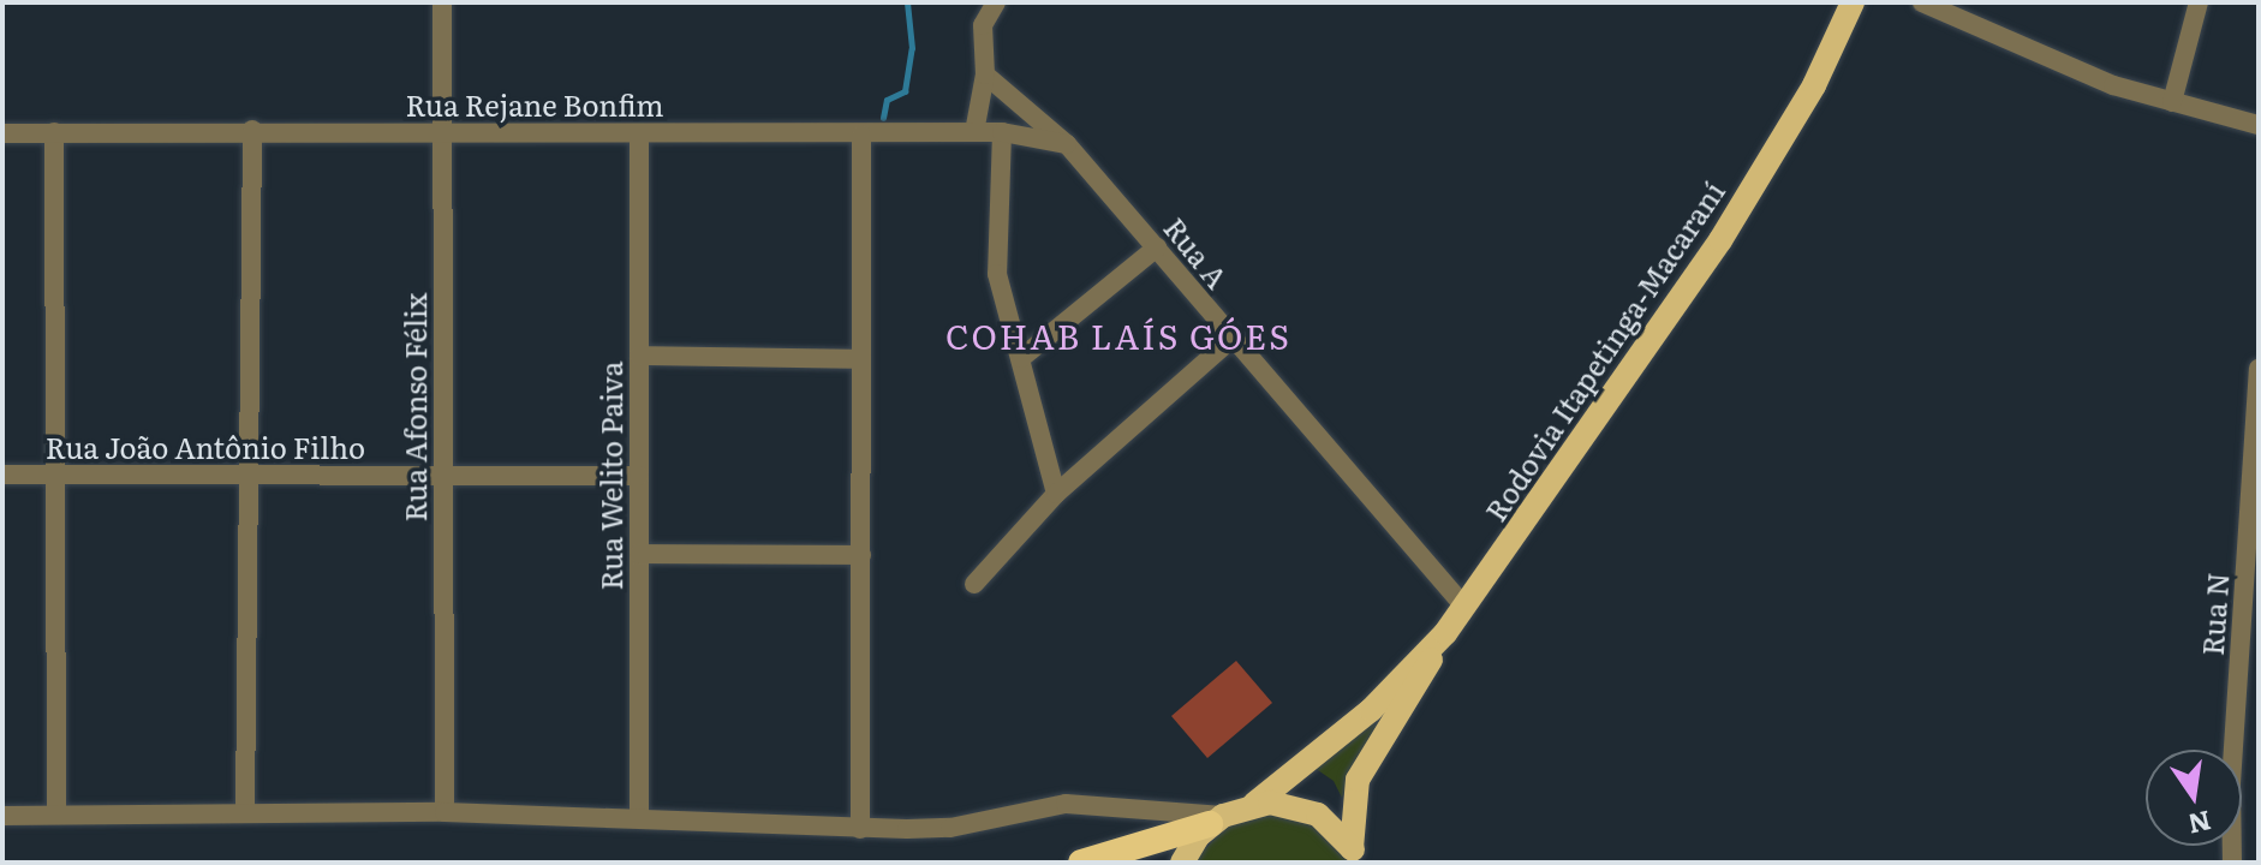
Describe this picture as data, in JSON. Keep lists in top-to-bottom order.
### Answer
{
  "streets": {
    "main road": ["Rodovia Itapetinga-Macaraní"],
    "street": [
      "Rua Rejane Bonfim",
      "Rua A",
      "Rua Afonso Félix",
      "Rua João Antônio Filho",
      "Rua Welito Paiva",
      "Rua N"
    ]
  },
  "crossings": [
    ["Rua Rejane Bonfim", "Rua A"],
    ["Rua Rejane Bonfim", "Rua Afonso Félix"],
    ["Rua Rejane Bonfim", "Rua Welito Paiva"],
    ["Rua A", "Rodovia Itapetinga-Macaraní"],
    ["Rua Afonso Félix", "Rua João Antônio Filho"],
    ["Rua João Antônio Filho", "Rua Welito Paiva"]
  ],
  "districts": ["COHAB LAÍS GÓES"],
  "north": "bottom"
}
